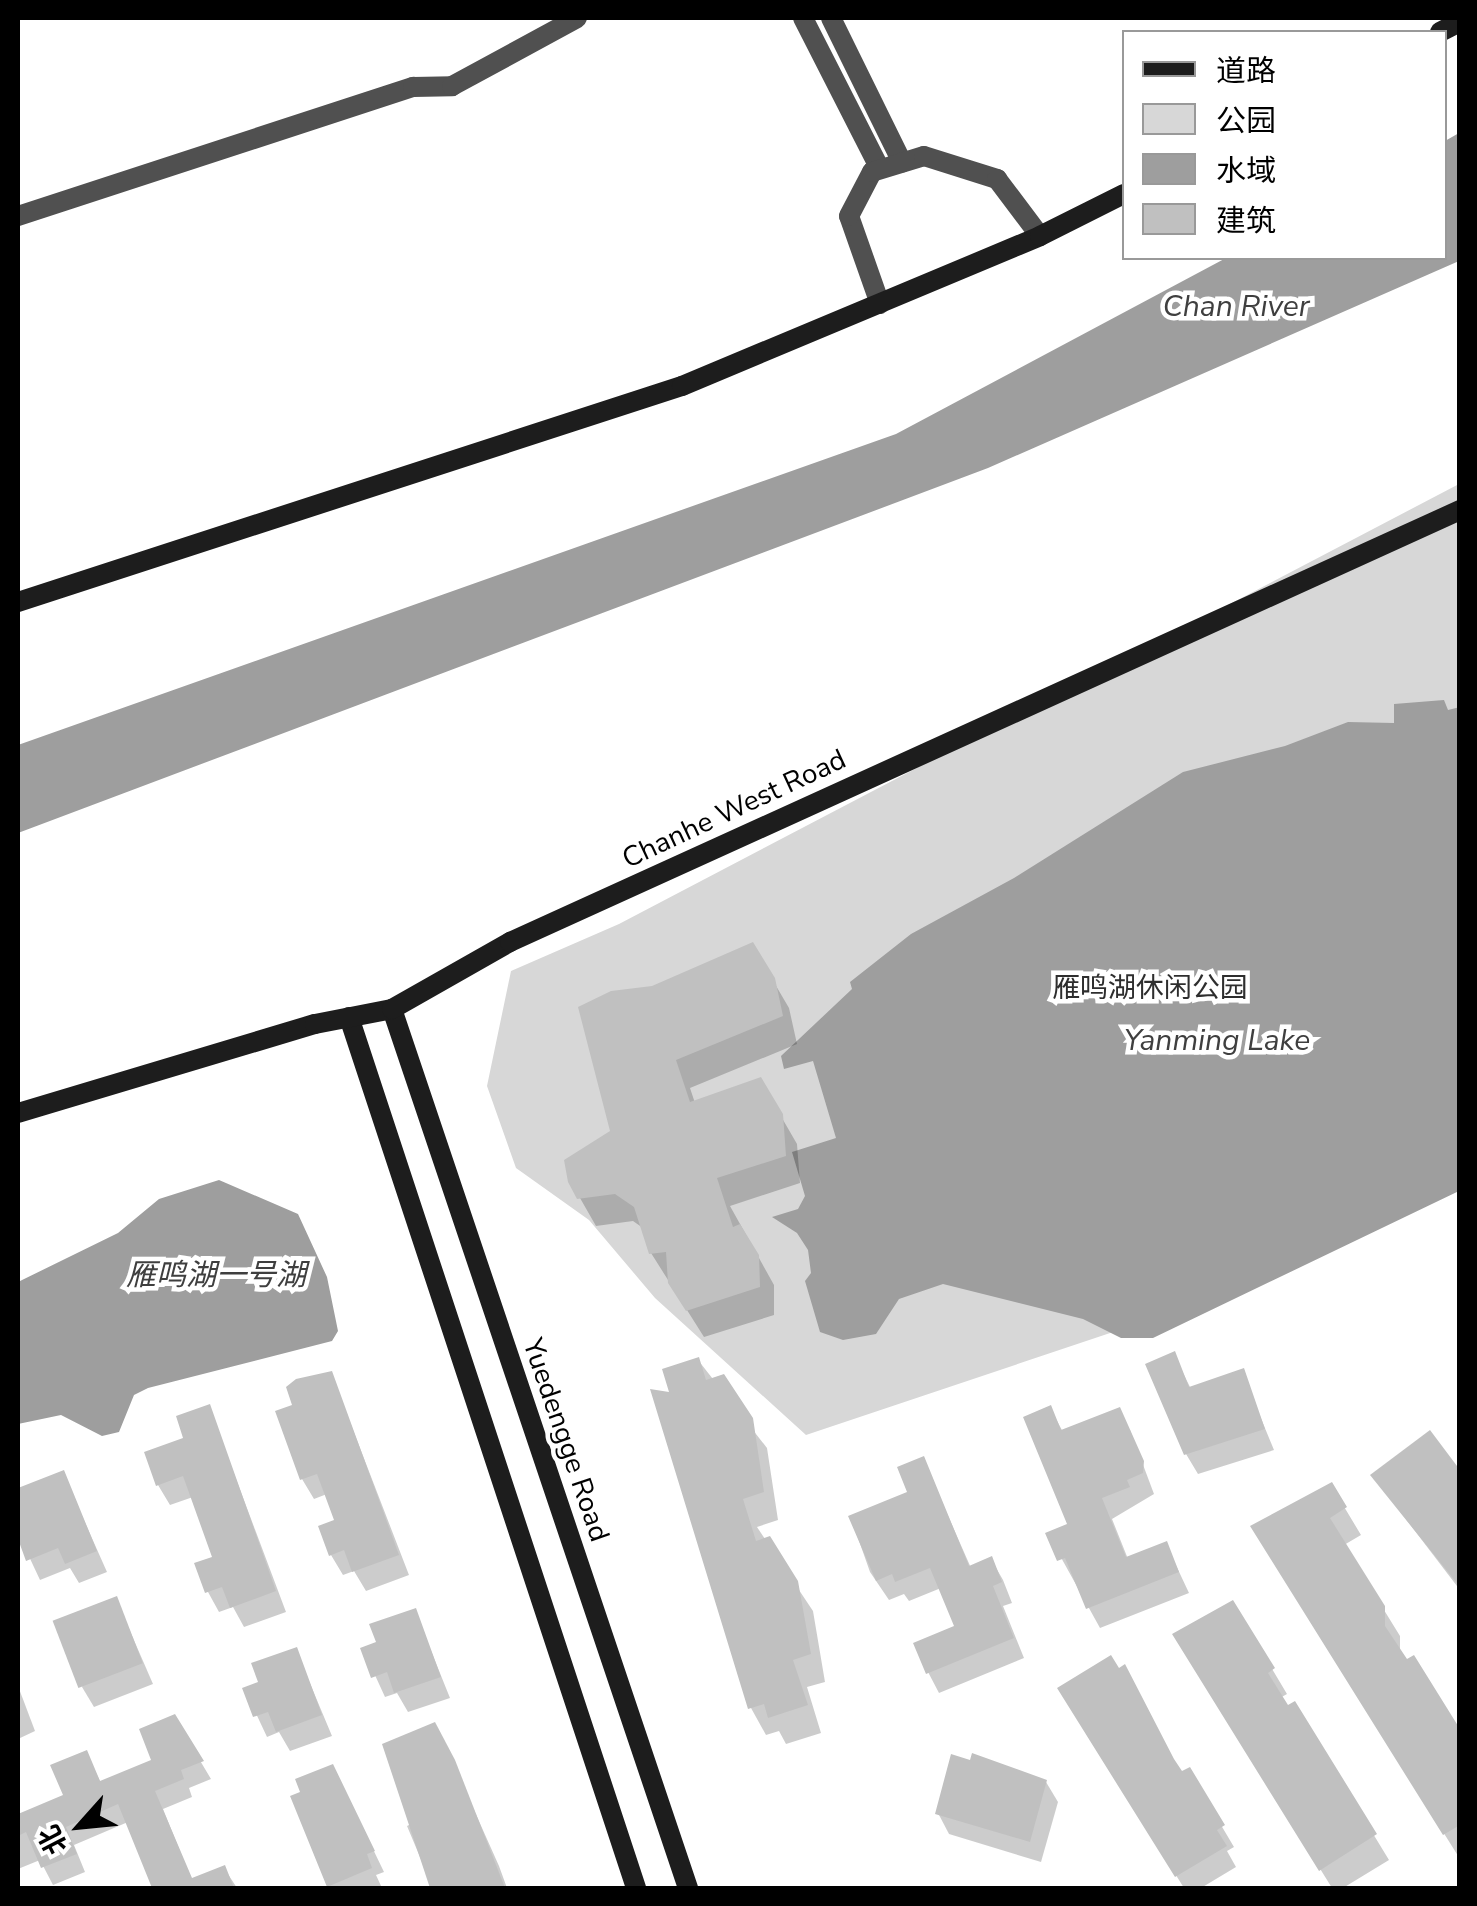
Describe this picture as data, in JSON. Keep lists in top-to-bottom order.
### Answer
{
  "streets": {
    "street": ["Chanhe West Road", "Yuedengge Road"]
  },
  "crossings": [
    ["Chanhe West Road", "Yuedengge Road"]
  ],
  "water": ["Chan River", "Yanming Lake", "雁鸣湖一号湖"],
  "parks": ["雁鸣湖休闲公园"],
  "legend": [
    "道路",
    "公园",
    "水域",
    "建筑"
  ],
  "north": "bottom left"
}
